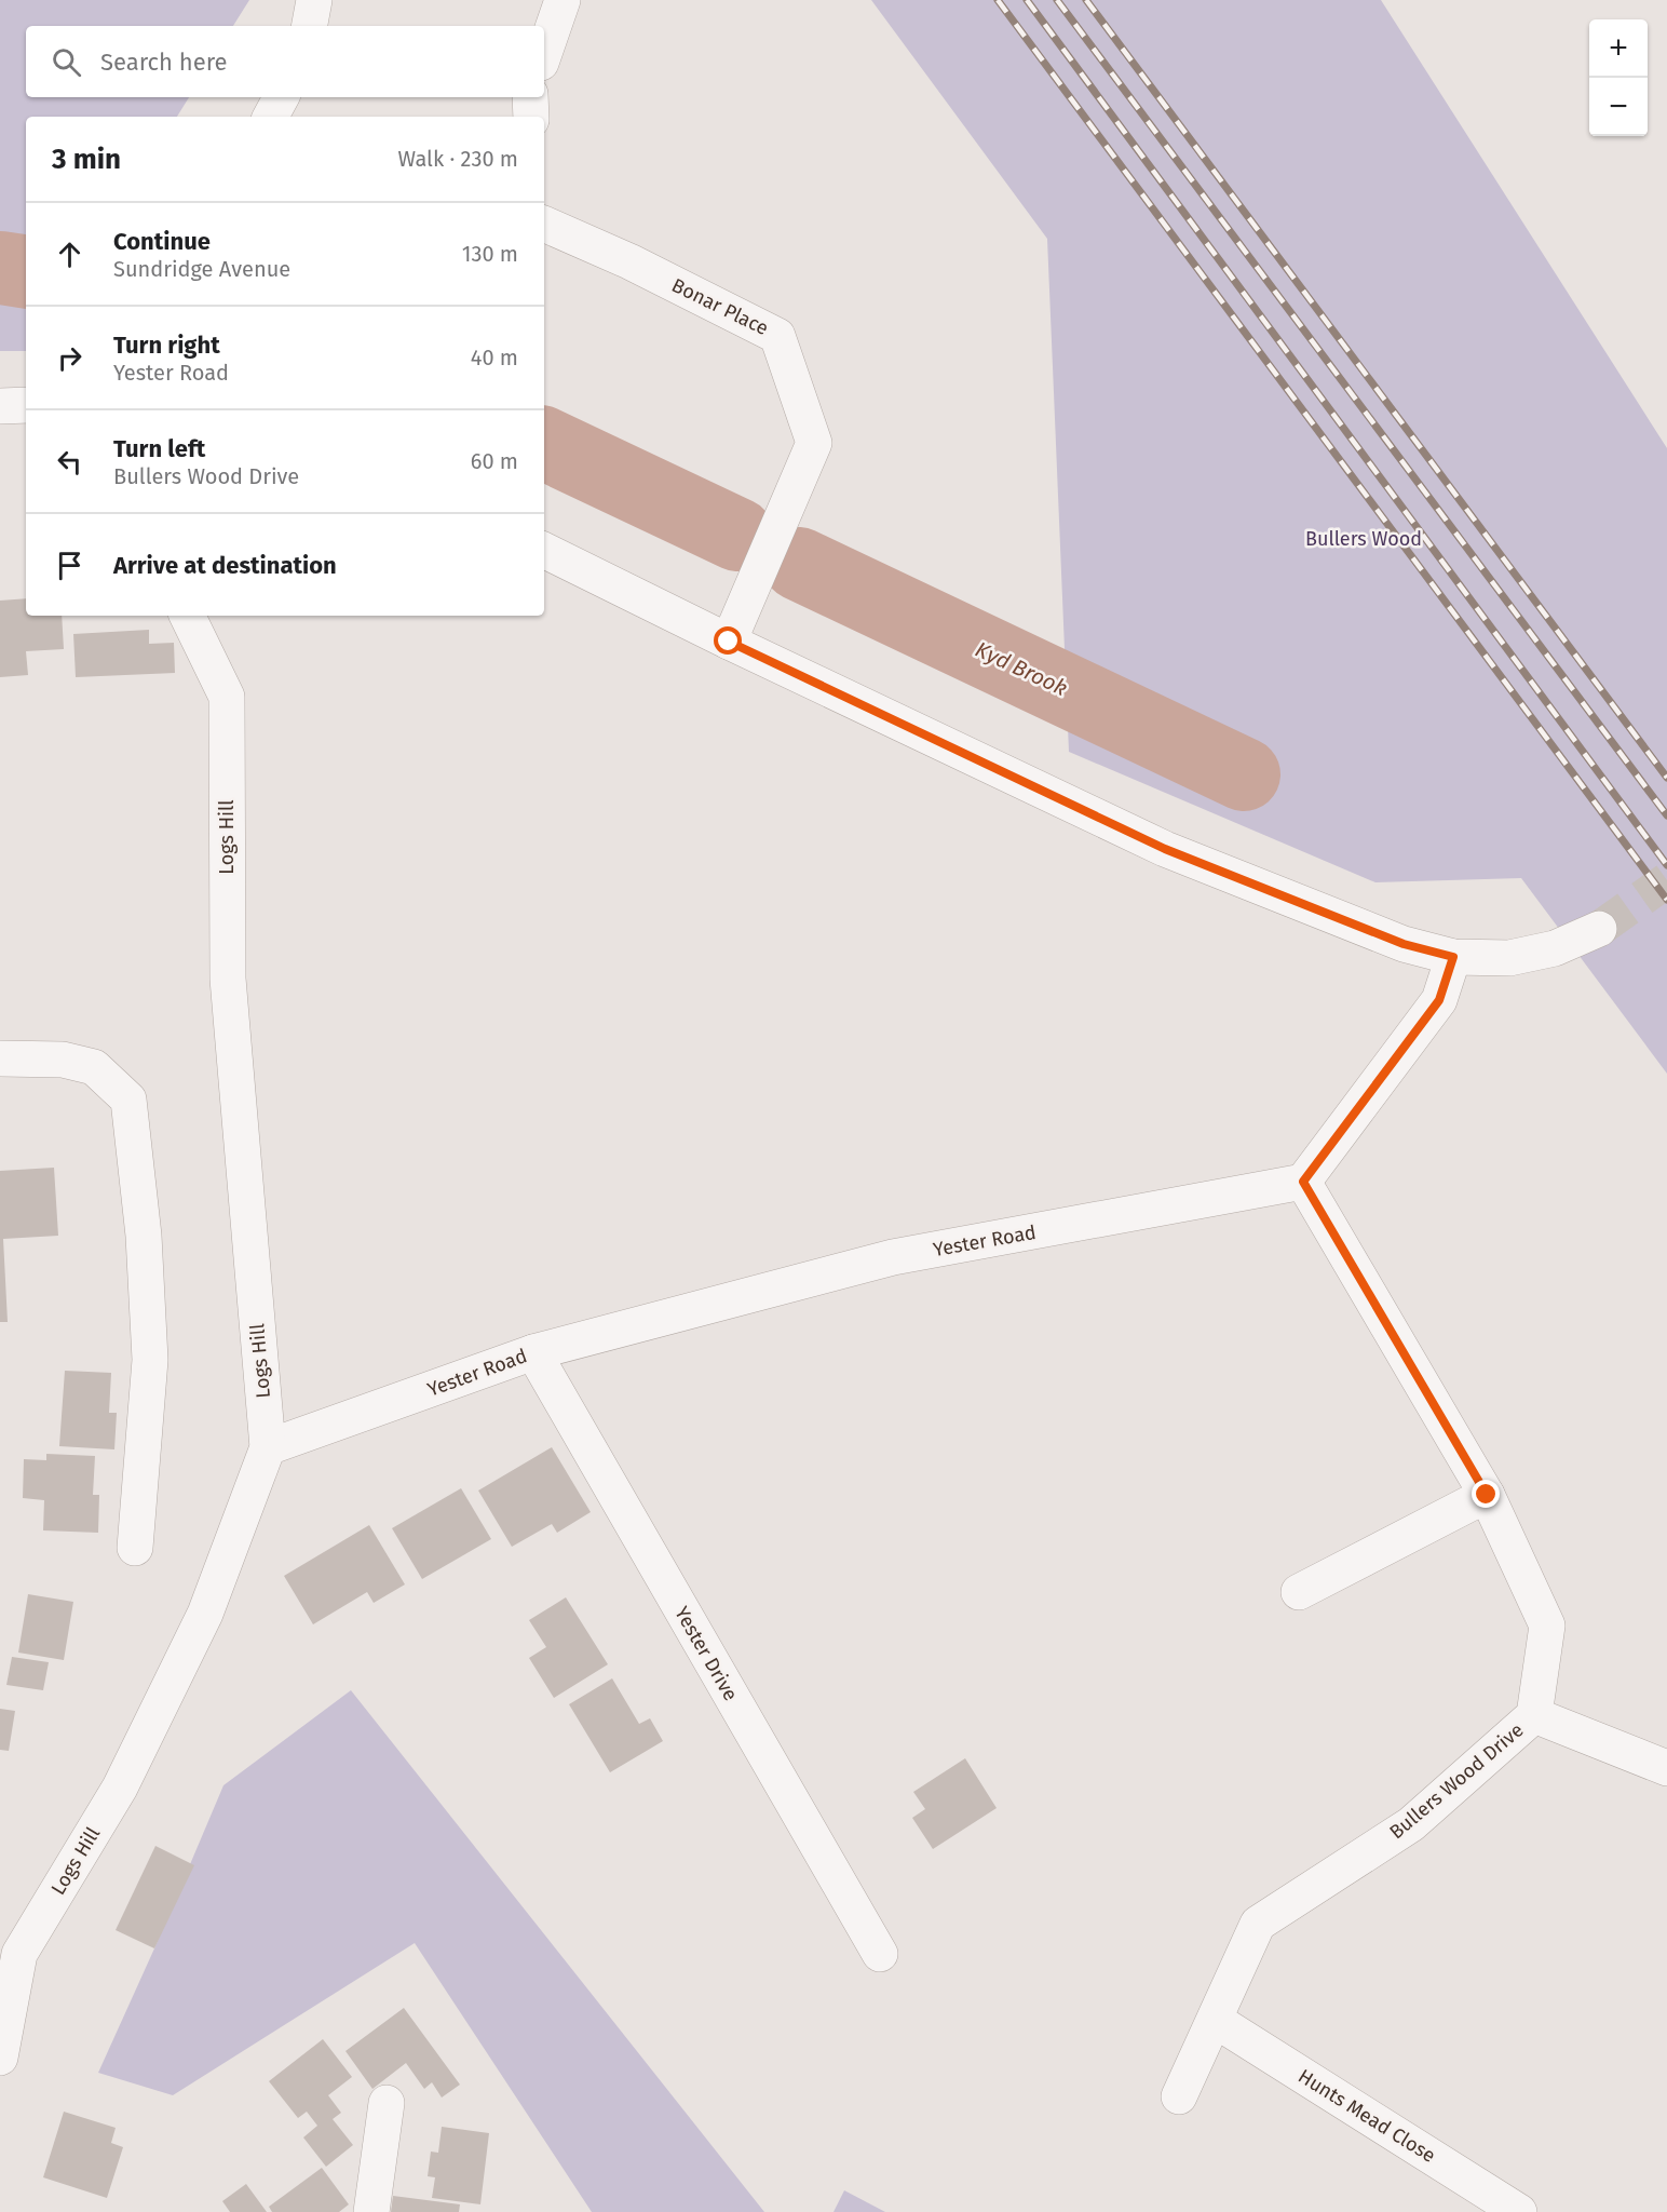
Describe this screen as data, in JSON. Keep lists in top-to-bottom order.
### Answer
{
  "streets": {
    "street": [
      "Bonar Place",
      "Logs Hill",
      "Yester Road",
      "Yester Drive",
      "Bullers Wood Drive",
      "Hunts Mead Close"
    ]
  },
  "crossings": [
    ["Logs Hill", "Yester Road"],
    ["Yester Road", "Yester Drive"],
    ["Yester Road", "Bullers Wood Drive"],
    ["Bullers Wood Drive", "Hunts Mead Close"]
  ],
  "water": ["Kyd Brook"],
  "parks": ["Bullers Wood"],
  "page": {
    "map_buttons": ["+", "−"],
    "search": "Search here",
    "heading": ["3 min", "Walk · 230 m"],
    "list": [
      ["Continue", "Sundridge Avenue", "130 m"],
      ["Turn right", "Yester Road", "40 m"],
      ["Turn left", "Bullers Wood Drive", "60 m"],
      "Arrive at destination"
    ]
  }
}
